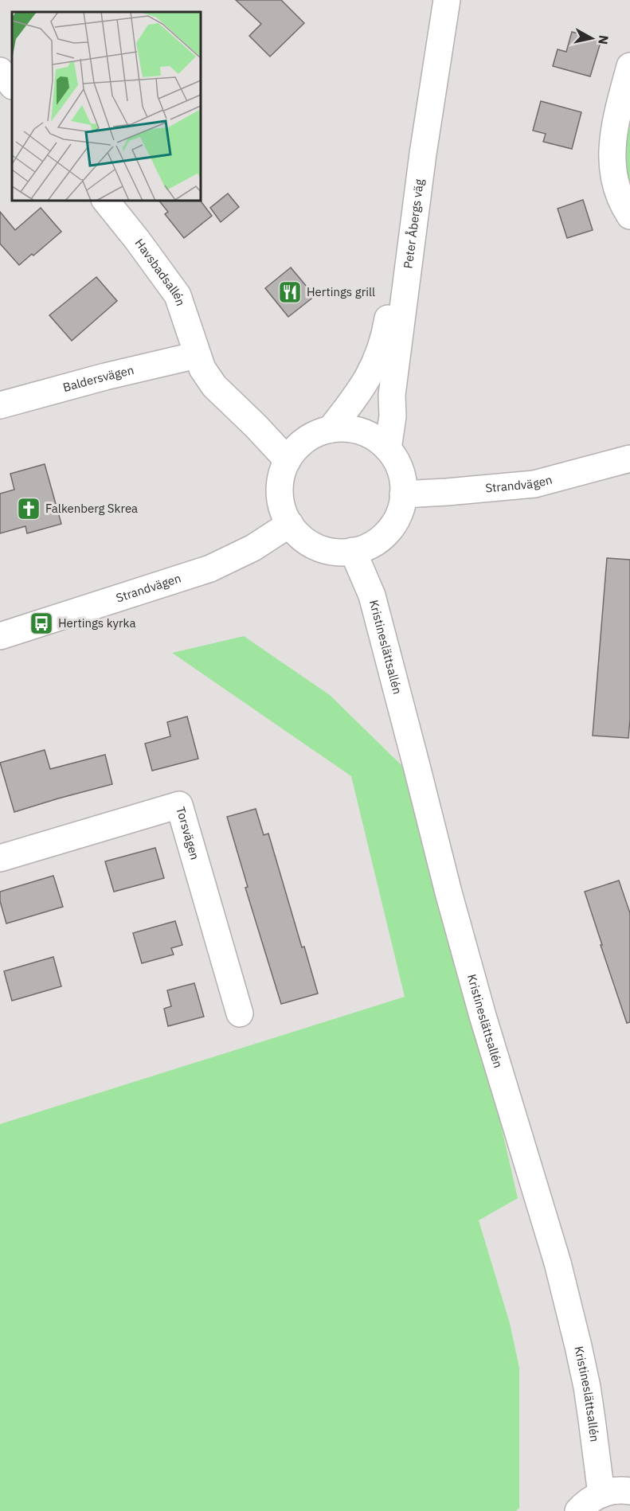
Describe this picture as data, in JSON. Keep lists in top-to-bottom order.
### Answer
{
  "streets": {
    "street": [
      "Peter Åbergs väg",
      "Havsbadsallén",
      "Baldersvägen",
      "Strandvägen",
      "Kristineslättsallén",
      "Torsvägen"
    ]
  },
  "crossings": [
    ["Peter Åbergs väg", "Havsbadsallén"],
    ["Peter Åbergs väg", "Strandvägen"],
    ["Peter Åbergs väg", "Kristineslättsallén"],
    ["Havsbadsallén", "Baldersvägen"],
    ["Havsbadsallén", "Strandvägen"],
    ["Havsbadsallén", "Kristineslättsallén"],
    ["Strandvägen", "Kristineslättsallén"]
  ],
  "places": {
    "restaurant": ["Hertings grill"],
    "church": ["Falkenberg Skrea"],
    "bus stop": ["Hertings kyrka"]
  },
  "north": "right"
}
